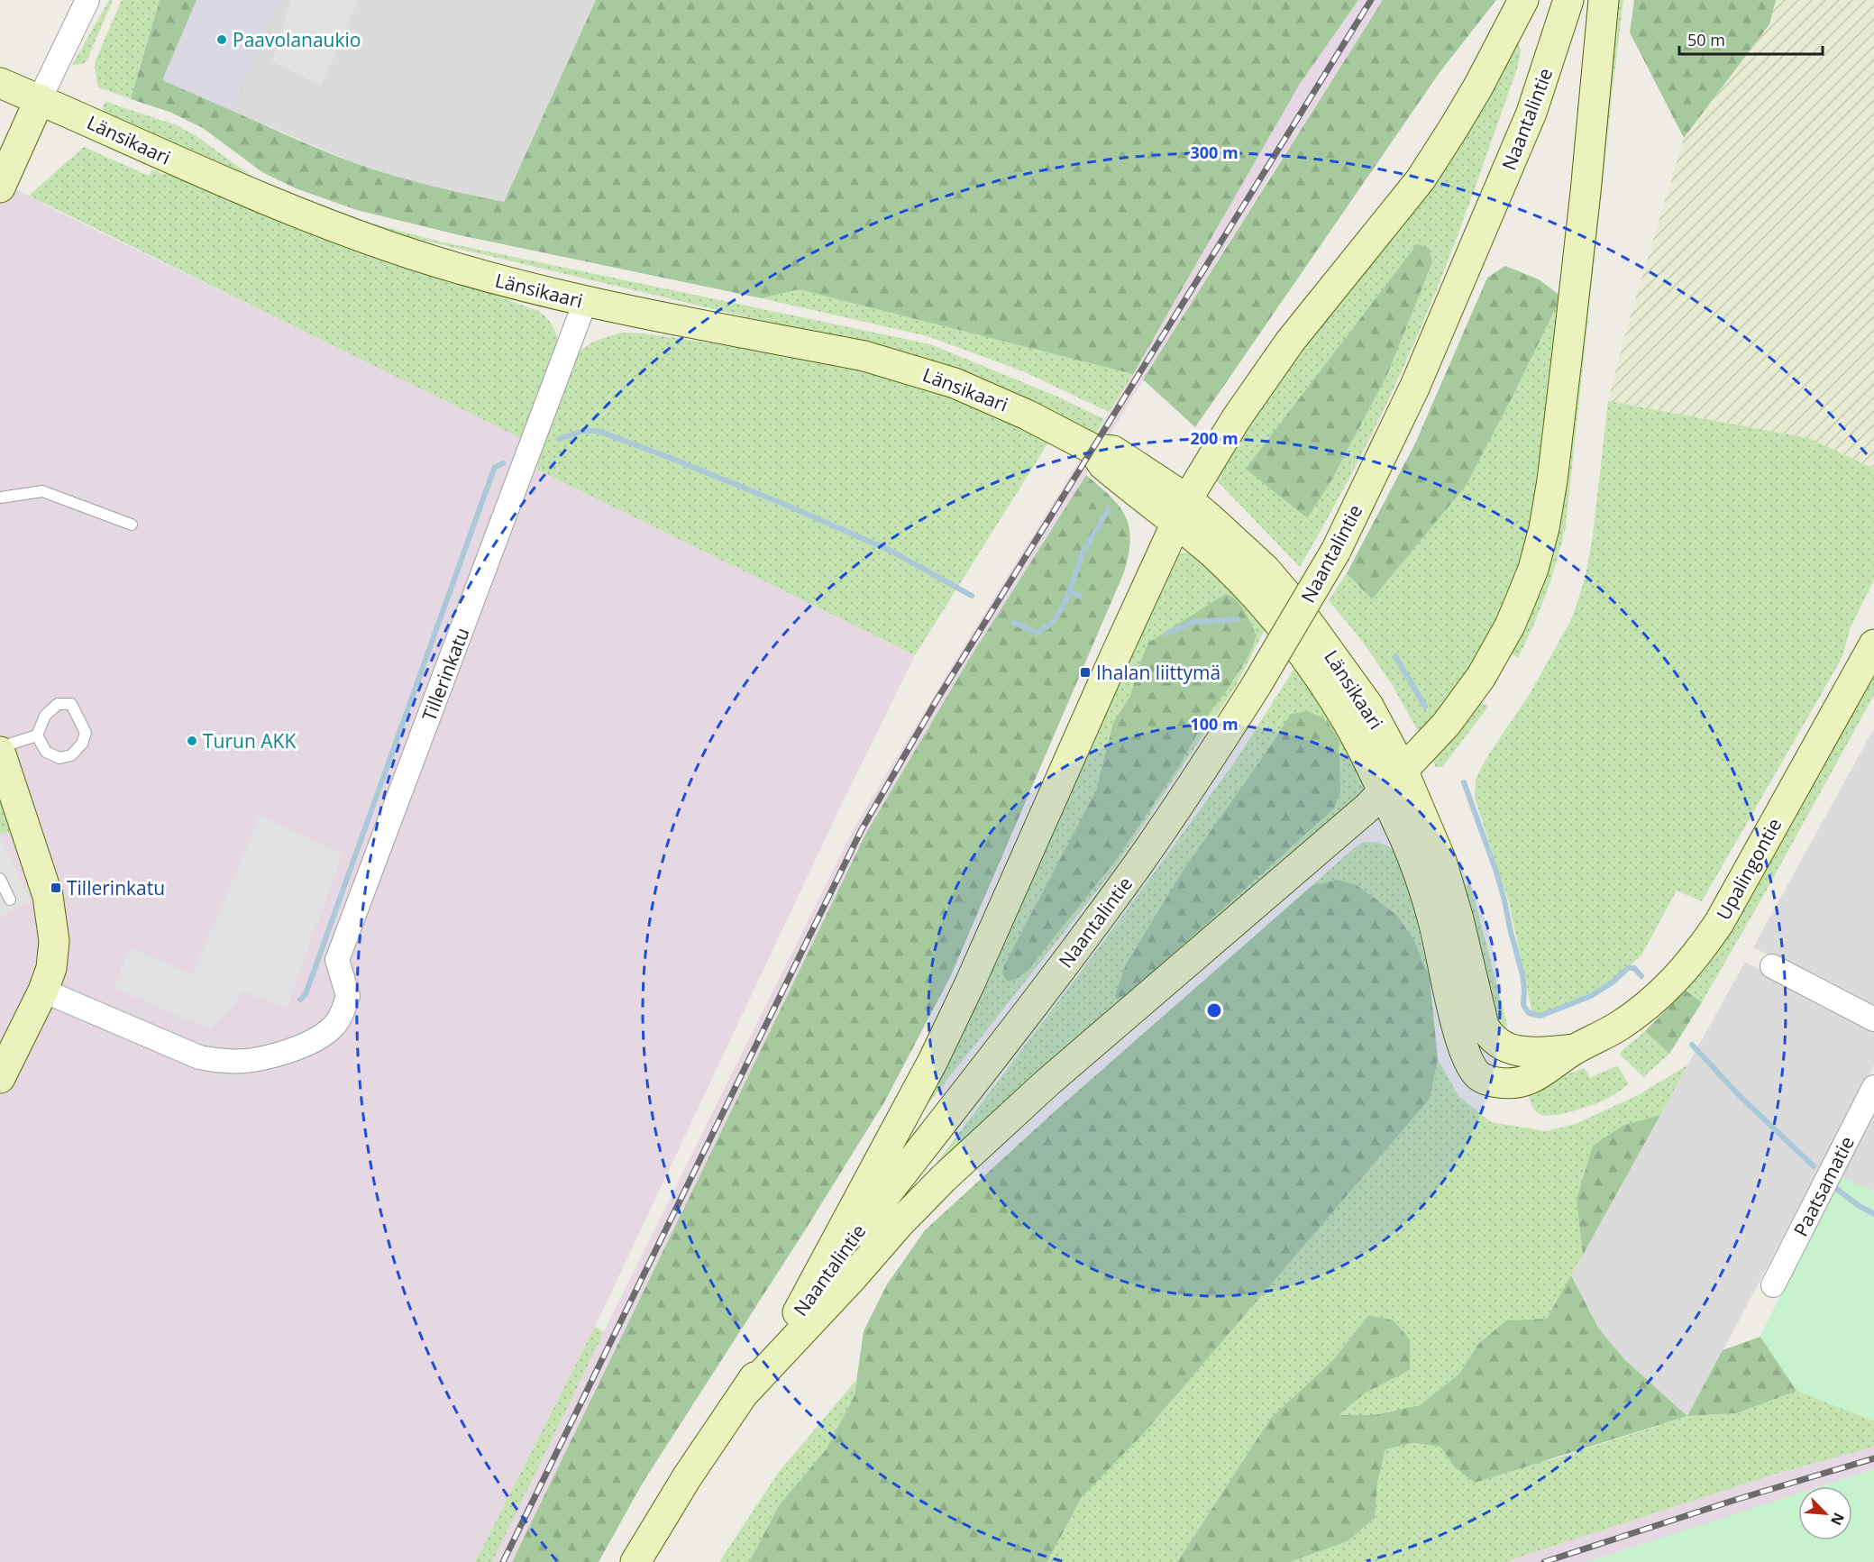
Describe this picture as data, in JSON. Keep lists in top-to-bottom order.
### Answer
{
  "streets": {
    "main road": ["Naantalintie", "Länsikaari", "Upalingontie"],
    "street": ["Tillerinkatu", "Paatsamatie"]
  },
  "crossings": [
    ["Länsikaari", "Tillerinkatu"],
    ["Länsikaari", "Upalingontie"]
  ],
  "places": {
    "other": ["Paavolanaukio", "Turun AKK"],
    "transit": ["Ihalan liittymä", "Tillerinkatu"]
  },
  "scale_bar": "50 m",
  "north": "bottom right",
  "rings": ["300 m", "200 m", "100 m"]
}
